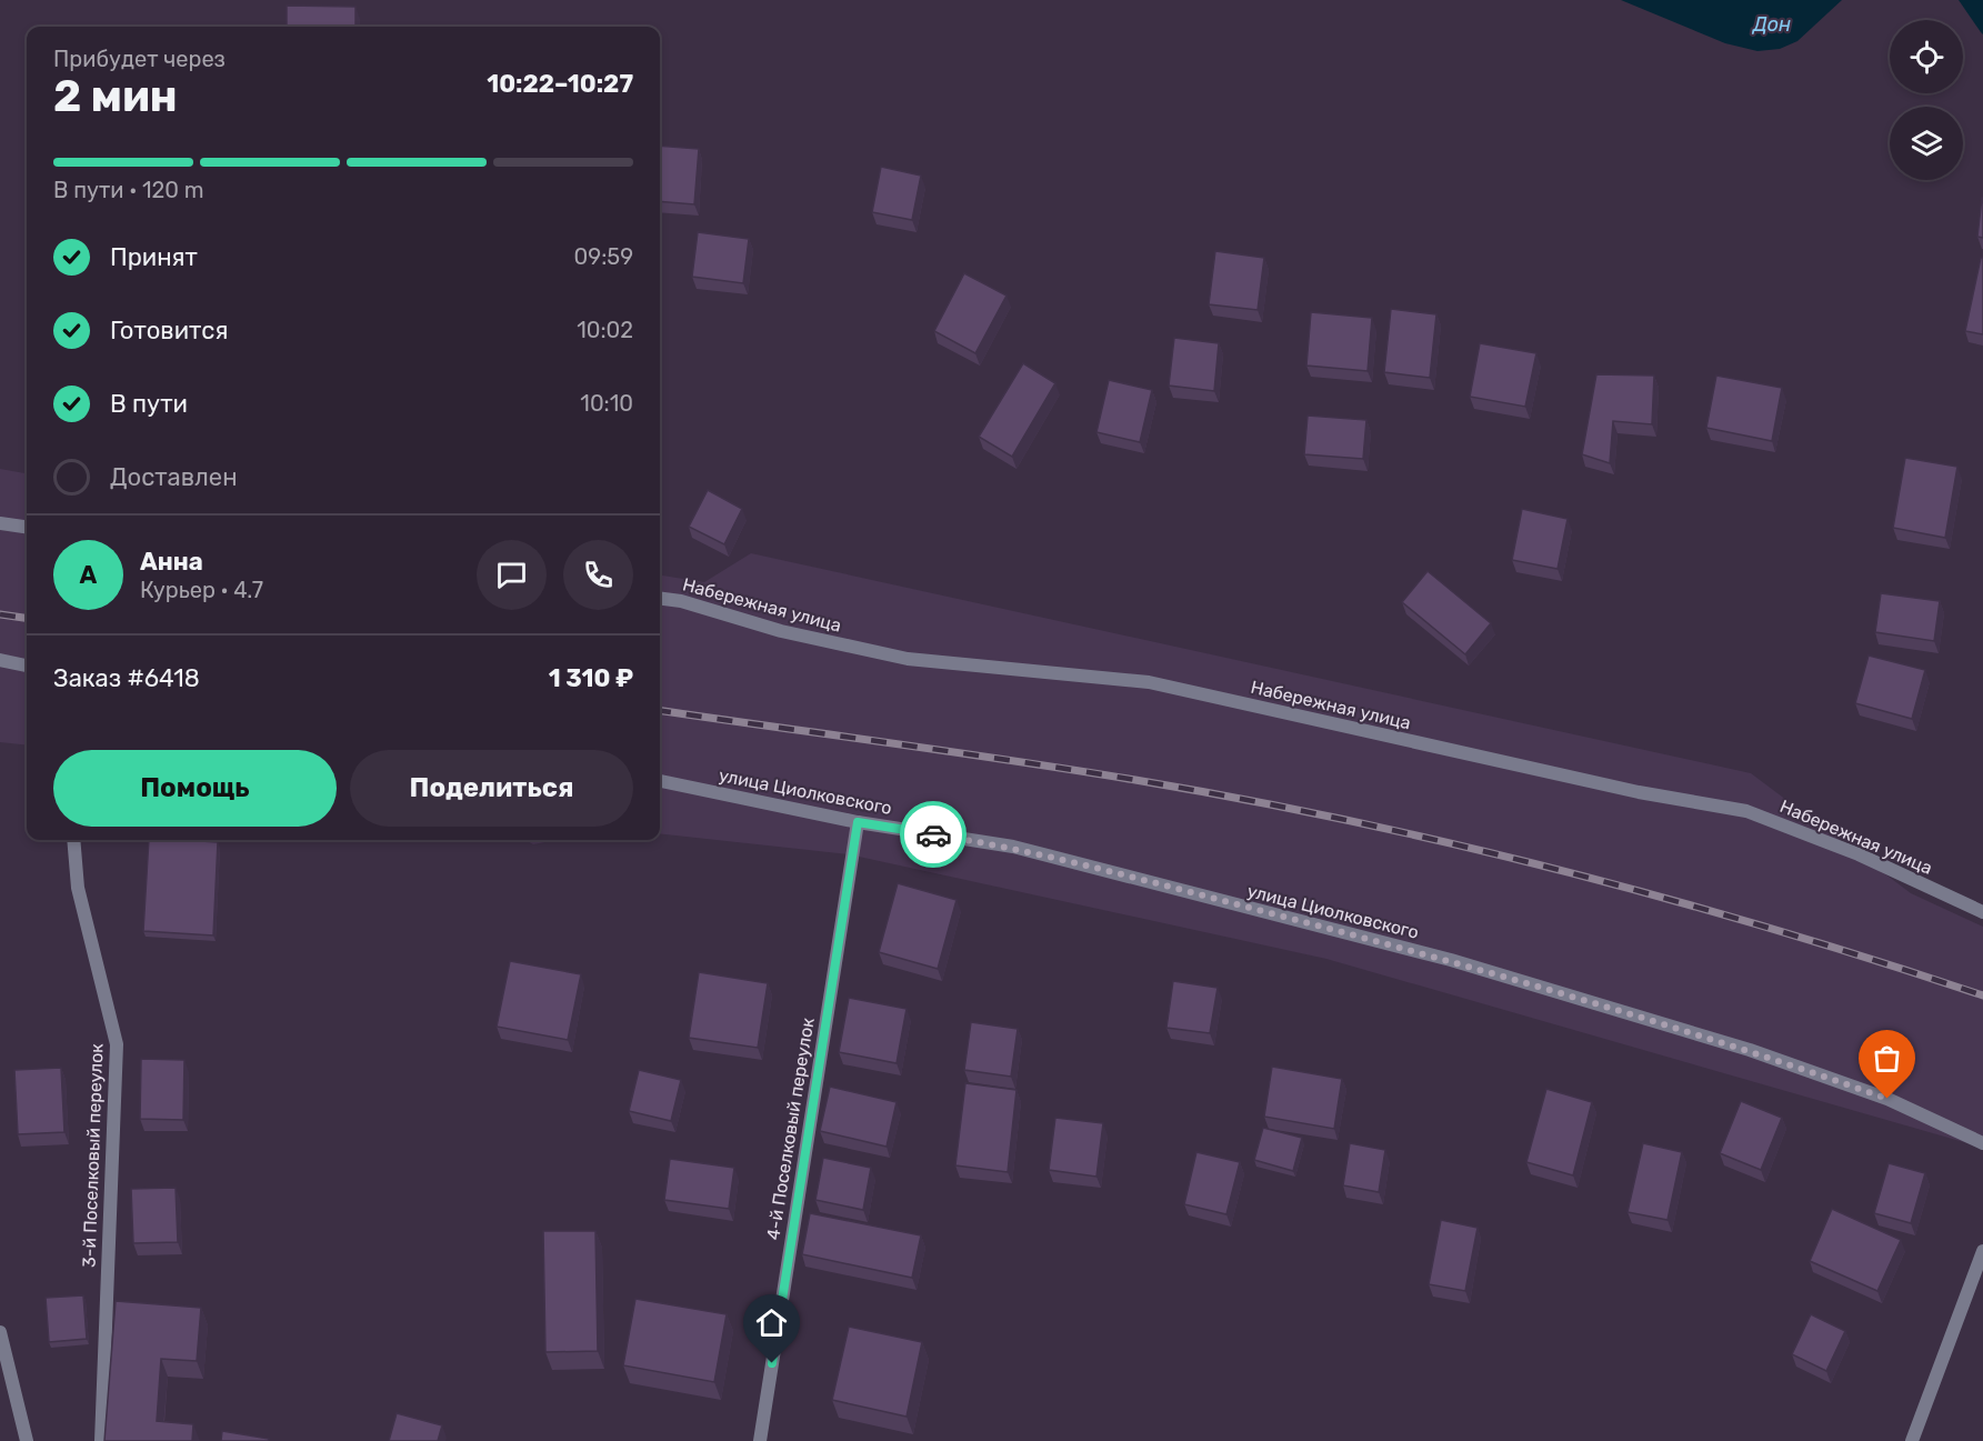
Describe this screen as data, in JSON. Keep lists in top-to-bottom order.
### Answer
{
  "streets": {
    "street": [
      "Набережная улица",
      "улица Циолковского",
      "4-й Поселковый переулок",
      "3-й Поселковый переулок"
    ]
  },
  "crossings": [
    ["улица Циолковского", "4-й Поселковый переулок"]
  ],
  "water": ["Дон"],
  "page": {
    "heading": ["2 мин", "Прибудет через", "10:22–10:27"],
    "panel": [
      "Анна",
      "Курьер · 4.7",
      "Заказ #6418",
      "1 310 ₽"
    ],
    "bar": "В пути · 120 m",
    "list": [
      ["Принят", "09:59"],
      ["Готовится", "10:02"],
      ["В пути", "10:10"],
      "Доставлен"
    ],
    "round": "А",
    "buttons": ["Помощь", "Поделиться"]
  }
}
